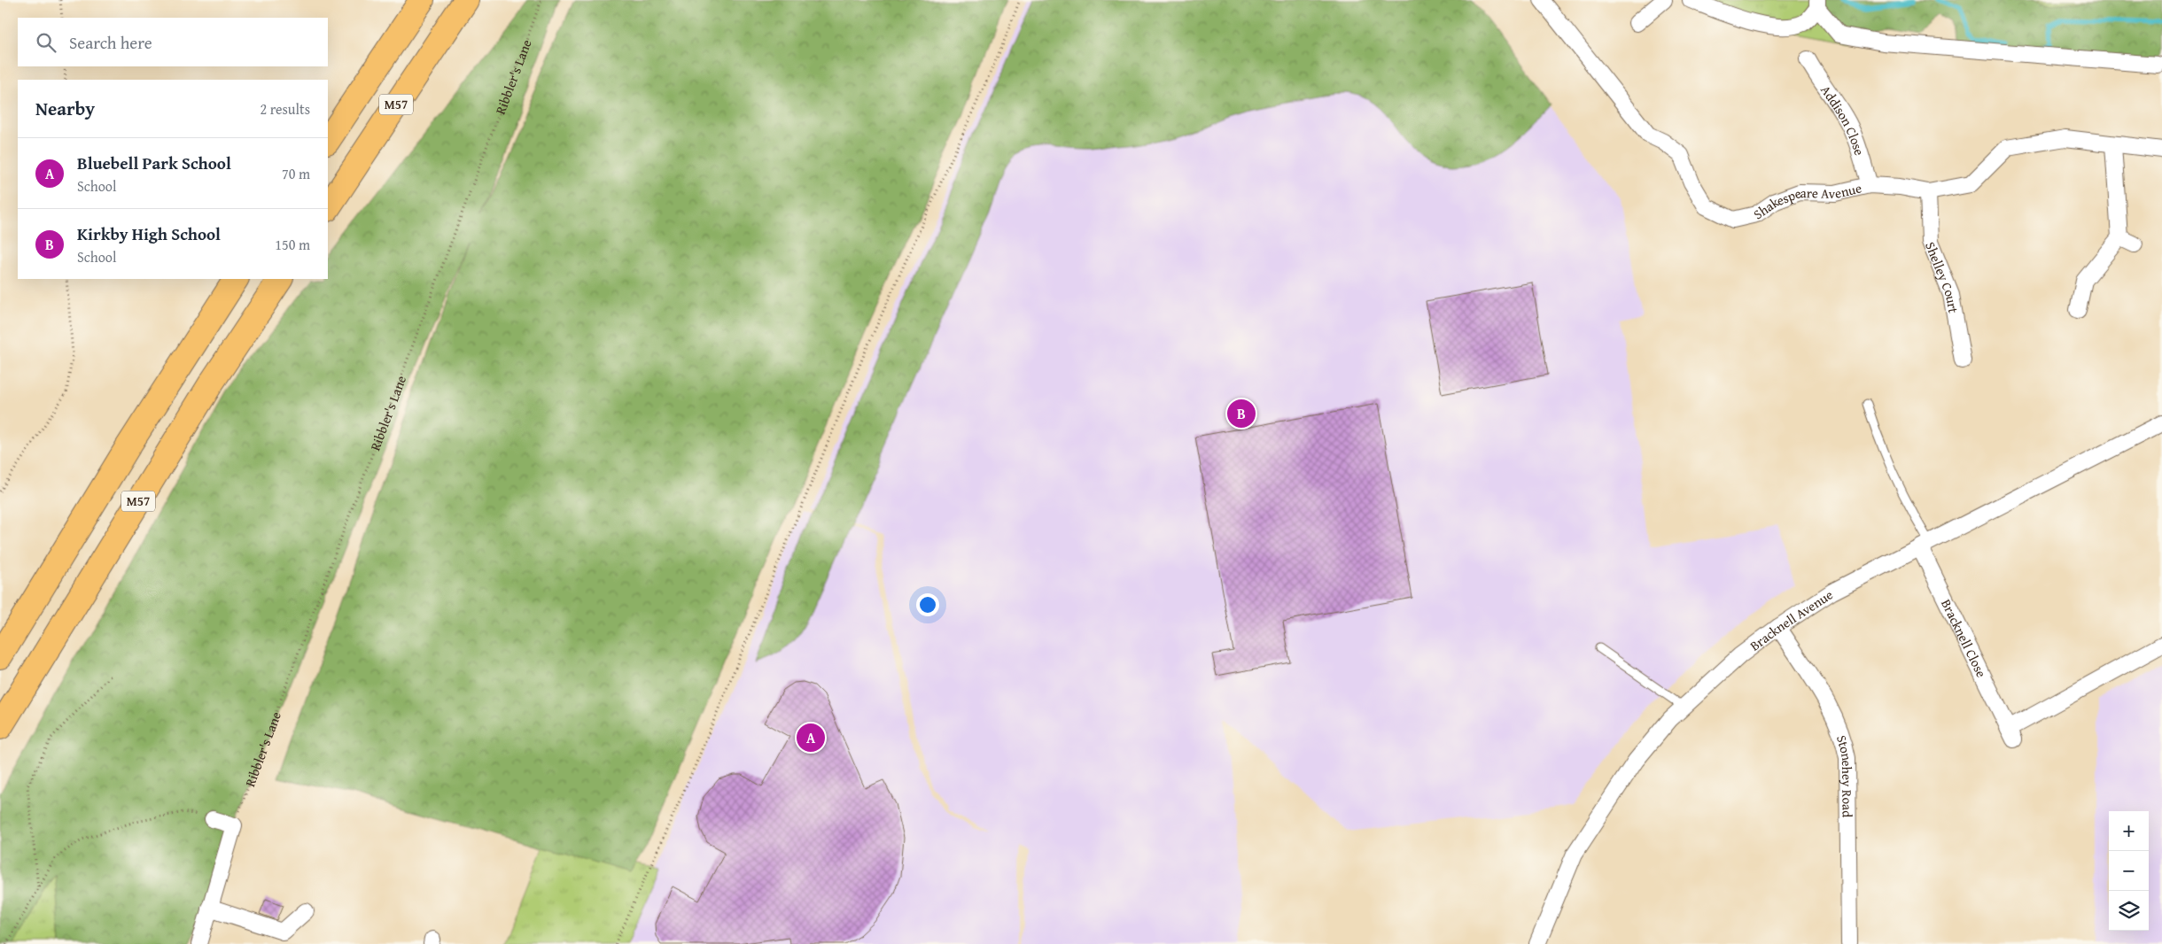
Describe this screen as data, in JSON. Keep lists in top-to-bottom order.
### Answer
{
  "streets": {
    "highway": ["M57"],
    "street": [
      "Addison Close",
      "Shakespeare Avenue",
      "Shelley Court",
      "Bracknell Avenue",
      "Bracknell Close",
      "Stonehey Road"
    ],
    "path": ["Ribbler's Lane"]
  },
  "crossings": [
    ["Addison Close", "Shakespeare Avenue"],
    ["Shakespeare Avenue", "Shelley Court"],
    ["Bracknell Avenue", "Bracknell Close"],
    ["Bracknell Avenue", "Stonehey Road"]
  ],
  "page": {
    "search": "Search here",
    "heading": ["Nearby", "2 results"],
    "list": [
      {
        "mark": "A",
        "name": "Bluebell Park School",
        "note": "School",
        "value": "70 m"
      },
      {
        "mark": "B",
        "name": "Kirkby High School",
        "note": "School",
        "value": "150 m"
      }
    ],
    "pins": ["B", "A"],
    "map_buttons": ["+", "−"]
  }
}
